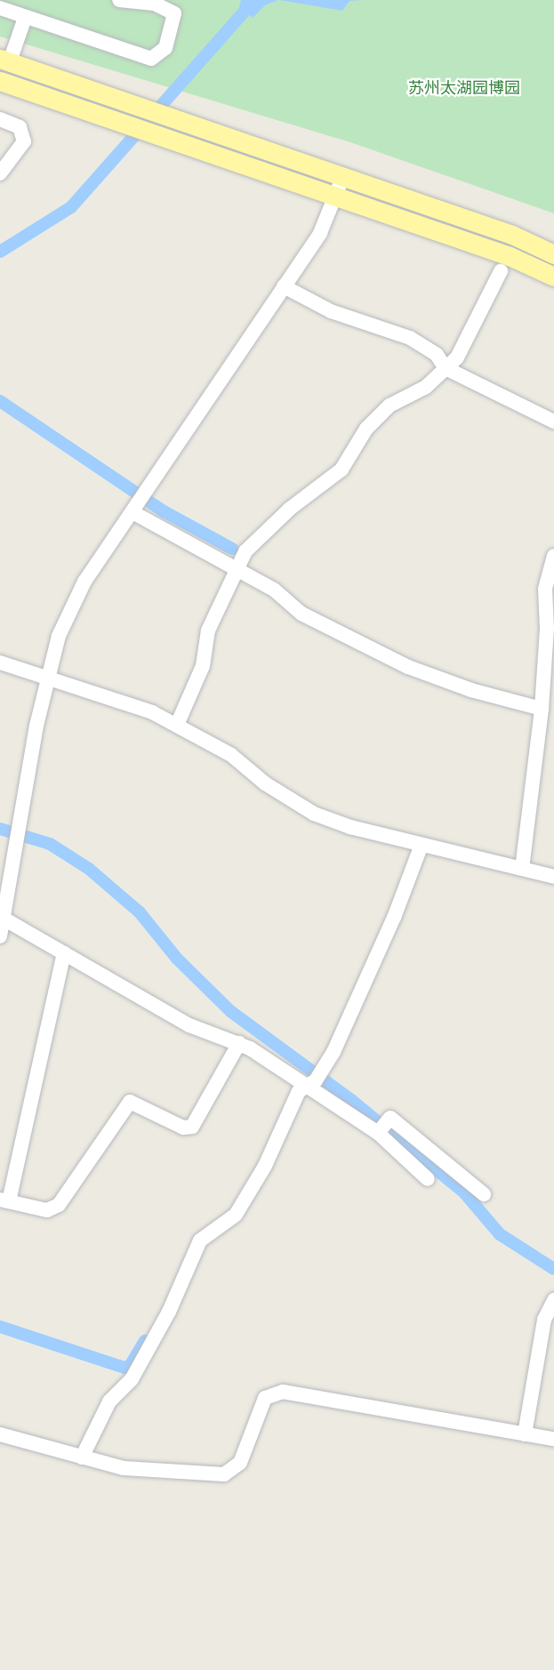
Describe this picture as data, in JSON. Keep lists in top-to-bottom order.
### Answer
{
  "parks": ["苏州太湖园博园"]
}
